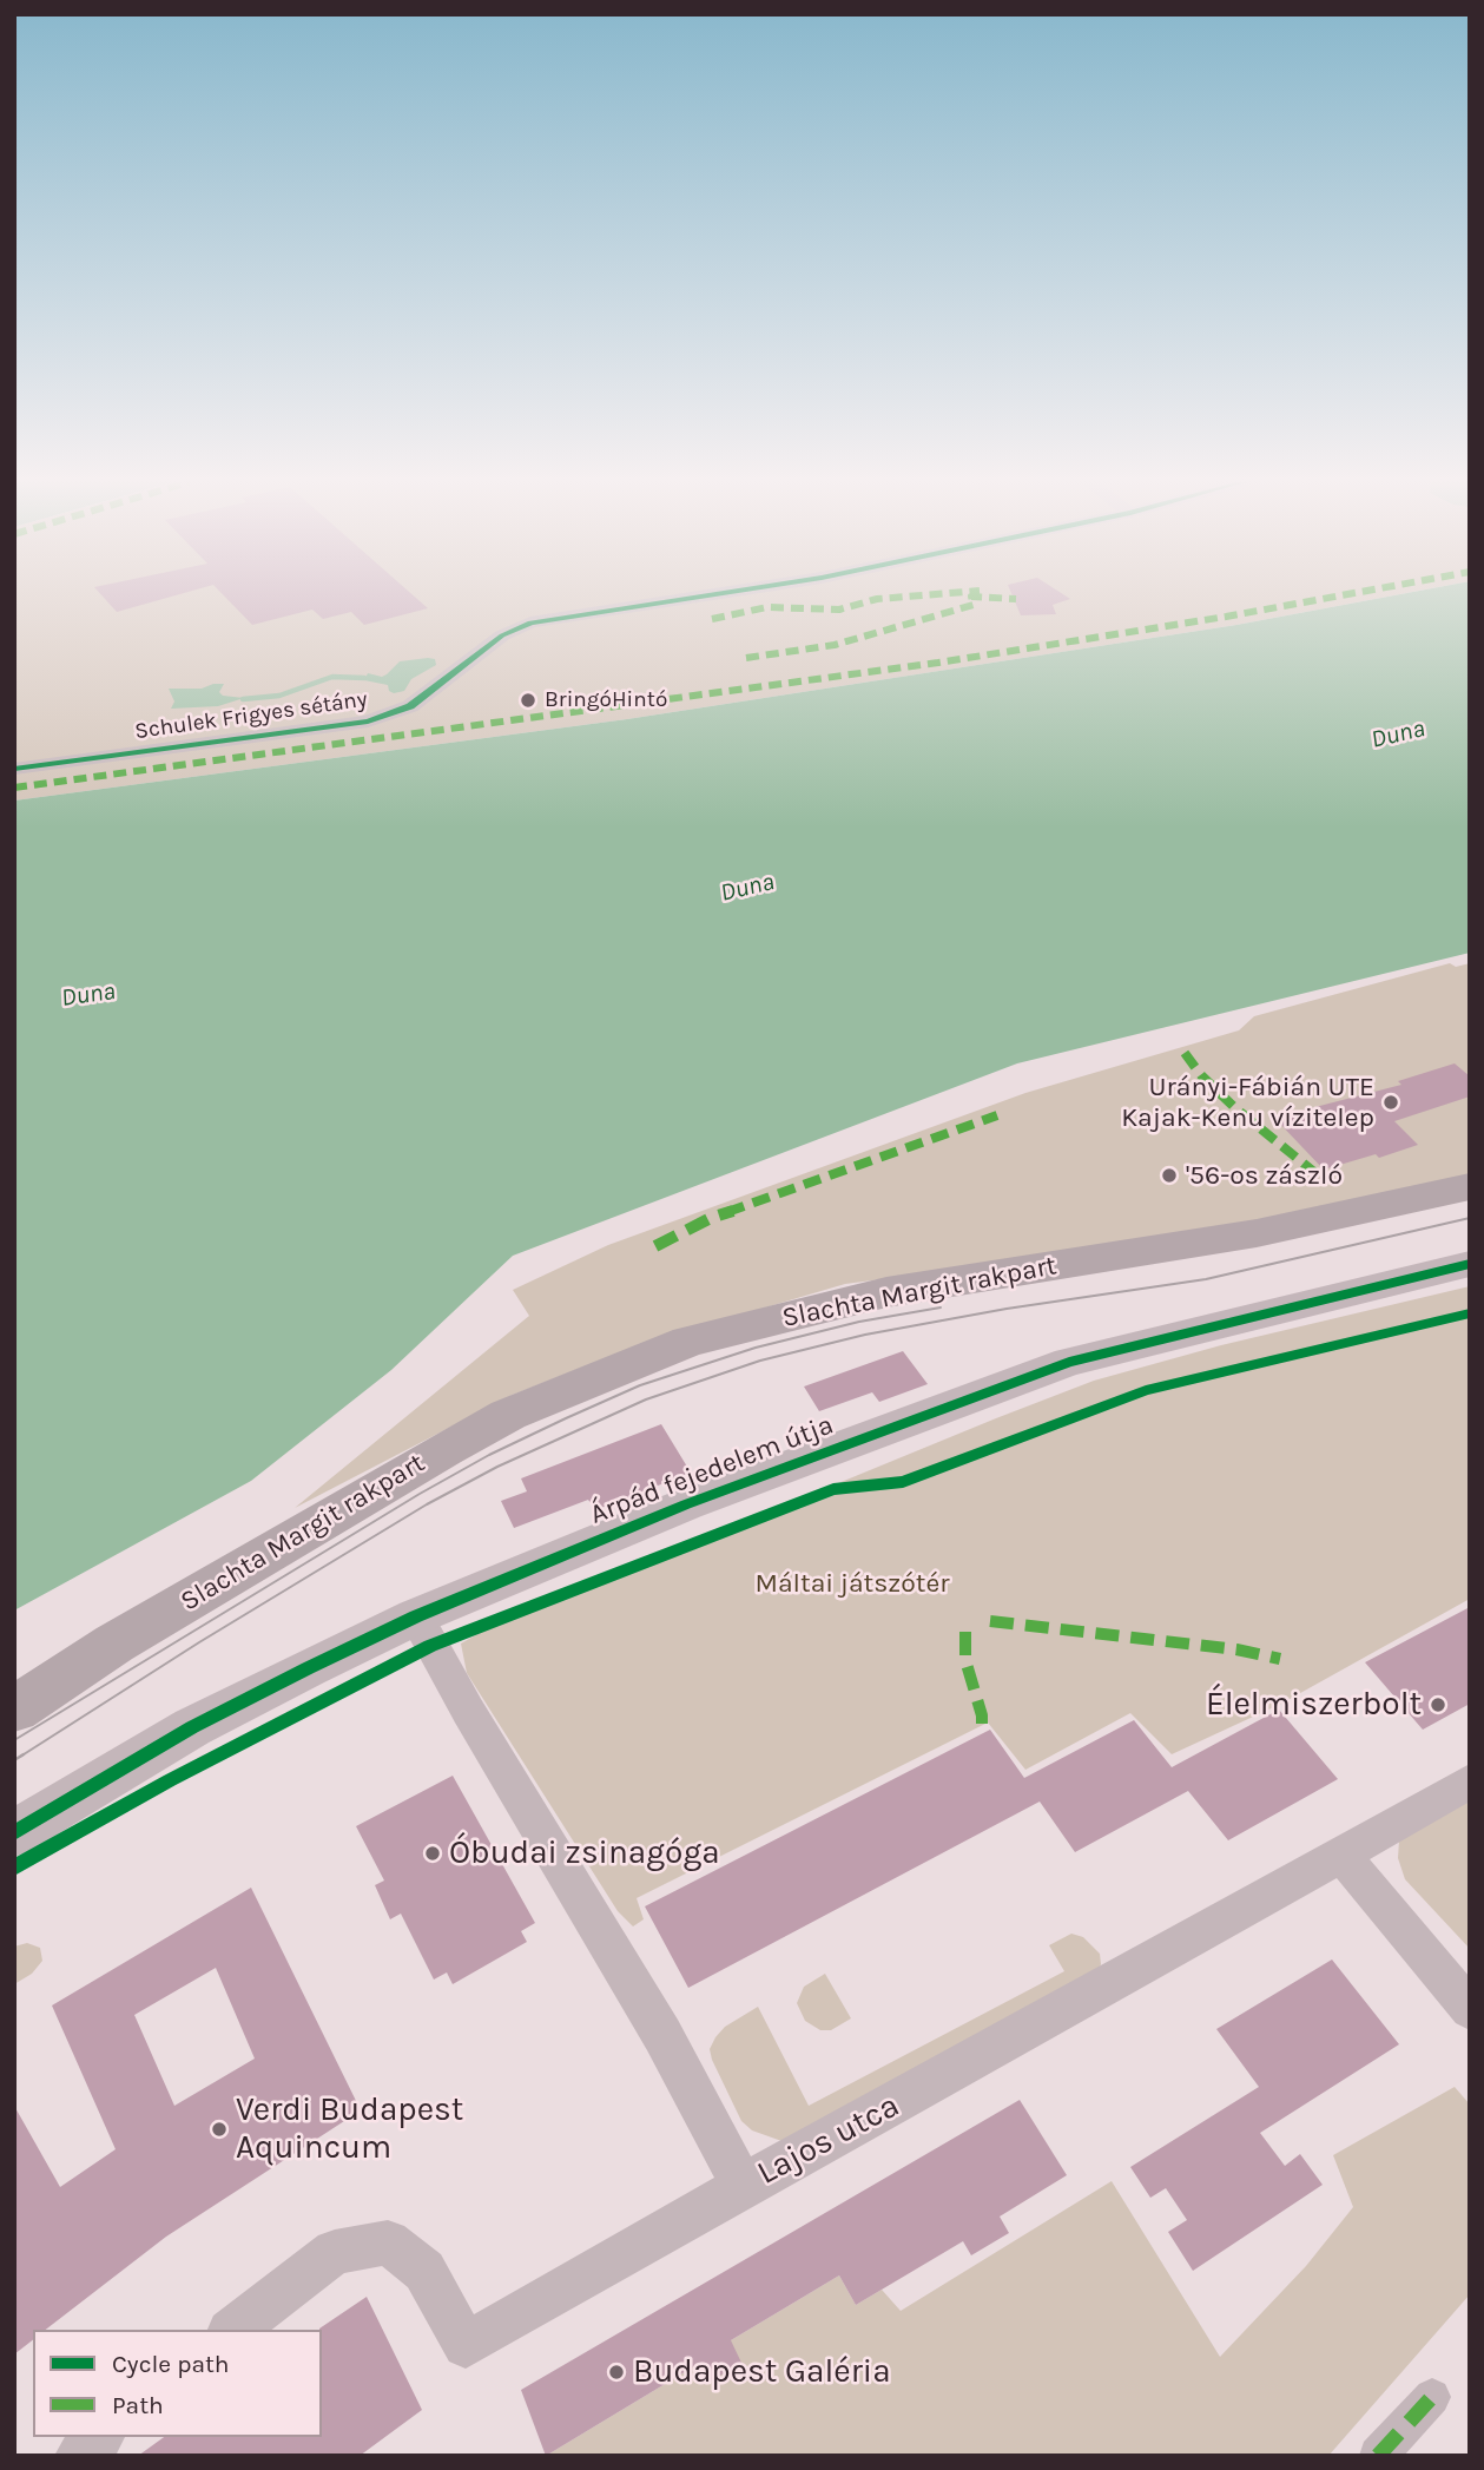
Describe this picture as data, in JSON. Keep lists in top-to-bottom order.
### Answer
{
  "streets": {
    "main road": ["Slachta Margit rakpart"],
    "street": ["Schulek Frigyes sétány", "Árpád fejedelem útja", "Lajos utca"]
  },
  "water": ["Duna"],
  "parks": ["Máltai játszótér"],
  "places": [
    "BringóHintó",
    "Urányi-Fábián UTE Kajak-Kenu vízitelep",
    "'56-os zászló",
    "Élelmiszerbolt",
    "Óbudai zsinagóga",
    "Verdi Budapest Aquincum",
    "Budapest Galéria"
  ],
  "legend": ["Cycle path", "Path"]
}
